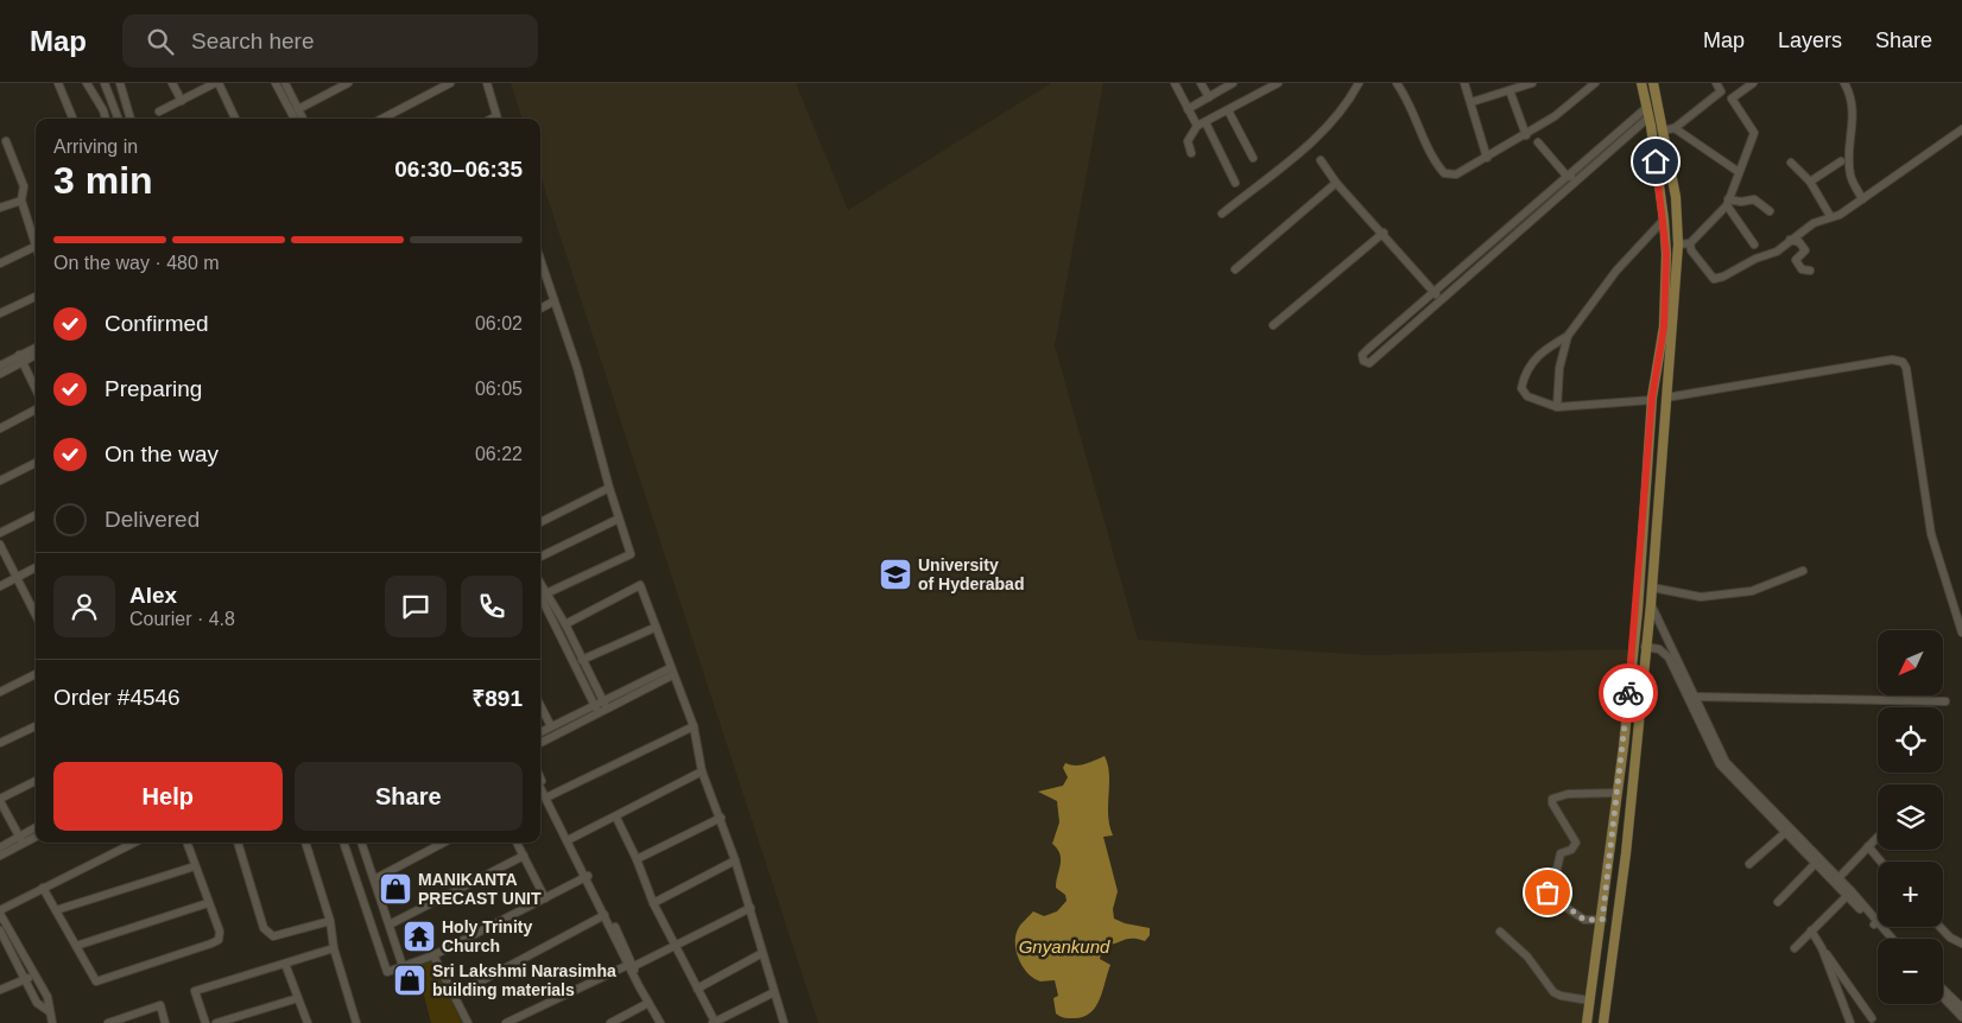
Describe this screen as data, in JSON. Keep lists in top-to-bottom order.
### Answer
{
  "water": ["Gnyankund"],
  "places": {
    "school or university": ["University of Hyderabad"],
    "shop": ["MANIKANTA PRECAST UNIT", "Sri Lakshmi Narasimha building materials"],
    "temple": ["Holy Trinity Church"]
  },
  "north": "bottom left",
  "page": {
    "header": "Map",
    "search": "Search here",
    "nav": ["Map", "Layers", "Share"],
    "heading": ["3 min", "Arriving in", "06:30–06:35"],
    "panel": [
      "Alex",
      "Courier · 4.8",
      "Order #4546",
      "₹891"
    ],
    "bar": "On the way · 480 m",
    "list": [
      ["Confirmed", "06:02"],
      ["Preparing", "06:05"],
      ["On the way", "06:22"],
      "Delivered"
    ],
    "map_buttons": ["+", "−"],
    "buttons": ["Help", "Share"]
  }
}
